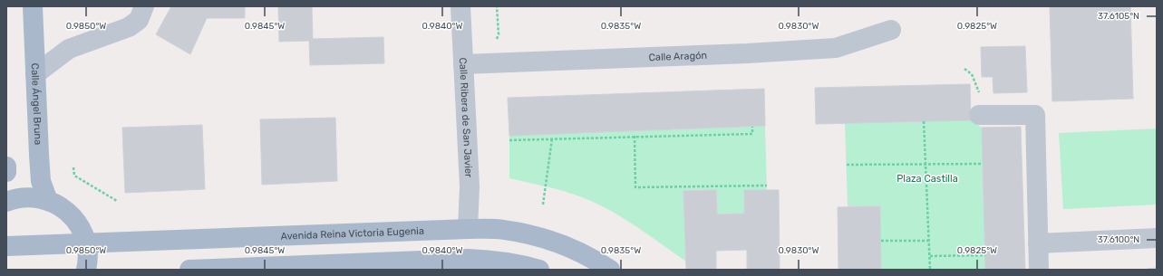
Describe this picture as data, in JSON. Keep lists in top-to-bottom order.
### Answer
{
  "streets": {
    "main road": ["Calle Ángel Bruna", "Avenida Reina Victoria Eugenia"],
    "street": ["Calle Aragón", "Calle Ribera de San Javier"]
  },
  "crossings": [
    ["Calle Aragón", "Calle Ribera de San Javier"],
    ["Calle Ribera de San Javier", "Avenida Reina Victoria Eugenia"]
  ],
  "parks": ["Plaza Castilla"],
  "coordinates": [
    "37.6105°N",
    "0.9850°W",
    "0.9845°W",
    "0.9840°W",
    "0.9835°W",
    "0.9830°W",
    "0.9825°W",
    "37.6100°N"
  ]
}
